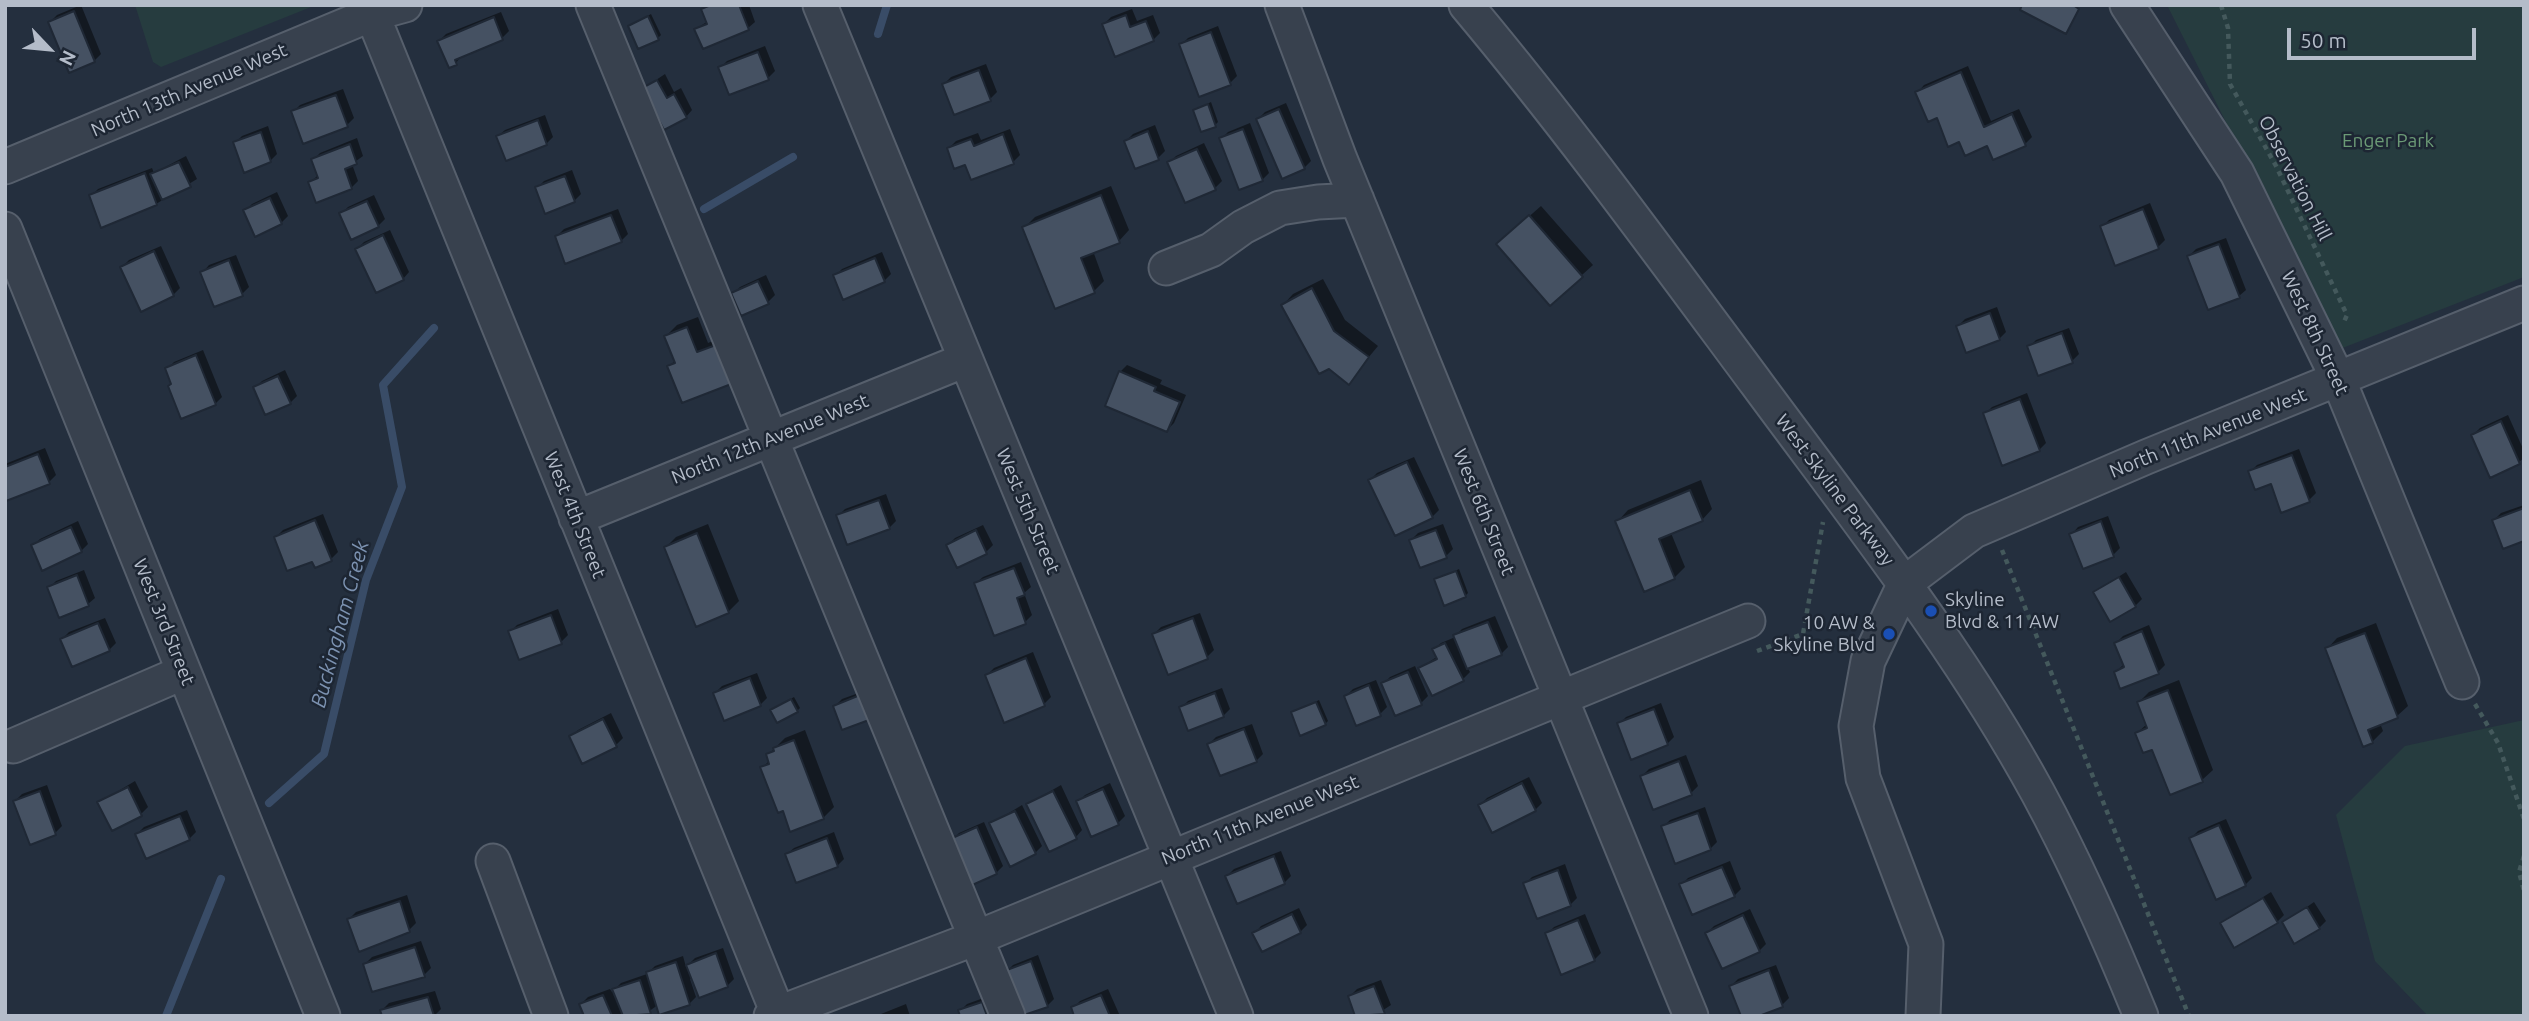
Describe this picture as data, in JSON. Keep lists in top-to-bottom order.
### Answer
{
  "streets": {
    "street": [
      "North 13th Avenue West",
      "West 8th Street",
      "North 11th Avenue West",
      "North 12th Avenue West",
      "West Skyline Parkway",
      "West 5th Street",
      "West 6th Street",
      "West 4th Street",
      "West 3rd Street"
    ],
    "path": ["Observation Hill"]
  },
  "crossings": [
    ["North 13th Avenue West", "West 4th Street"],
    ["Observation Hill", "West 8th Street"],
    ["Observation Hill", "North 11th Avenue West"],
    ["West 8th Street", "North 11th Avenue West"],
    ["North 11th Avenue West", "West Skyline Parkway"],
    ["North 11th Avenue West", "West 5th Street"],
    ["North 11th Avenue West", "West 6th Street"],
    ["North 11th Avenue West", "West 4th Street"],
    ["North 12th Avenue West", "West 5th Street"],
    ["North 12th Avenue West", "West 4th Street"]
  ],
  "water": ["Buckingham Creek"],
  "parks": ["Enger Park"],
  "places": ["Skyline Blvd & 11 AW", "10 AW & Skyline Blvd"],
  "scale_bar": "50 m",
  "north": "bottom right"
}
